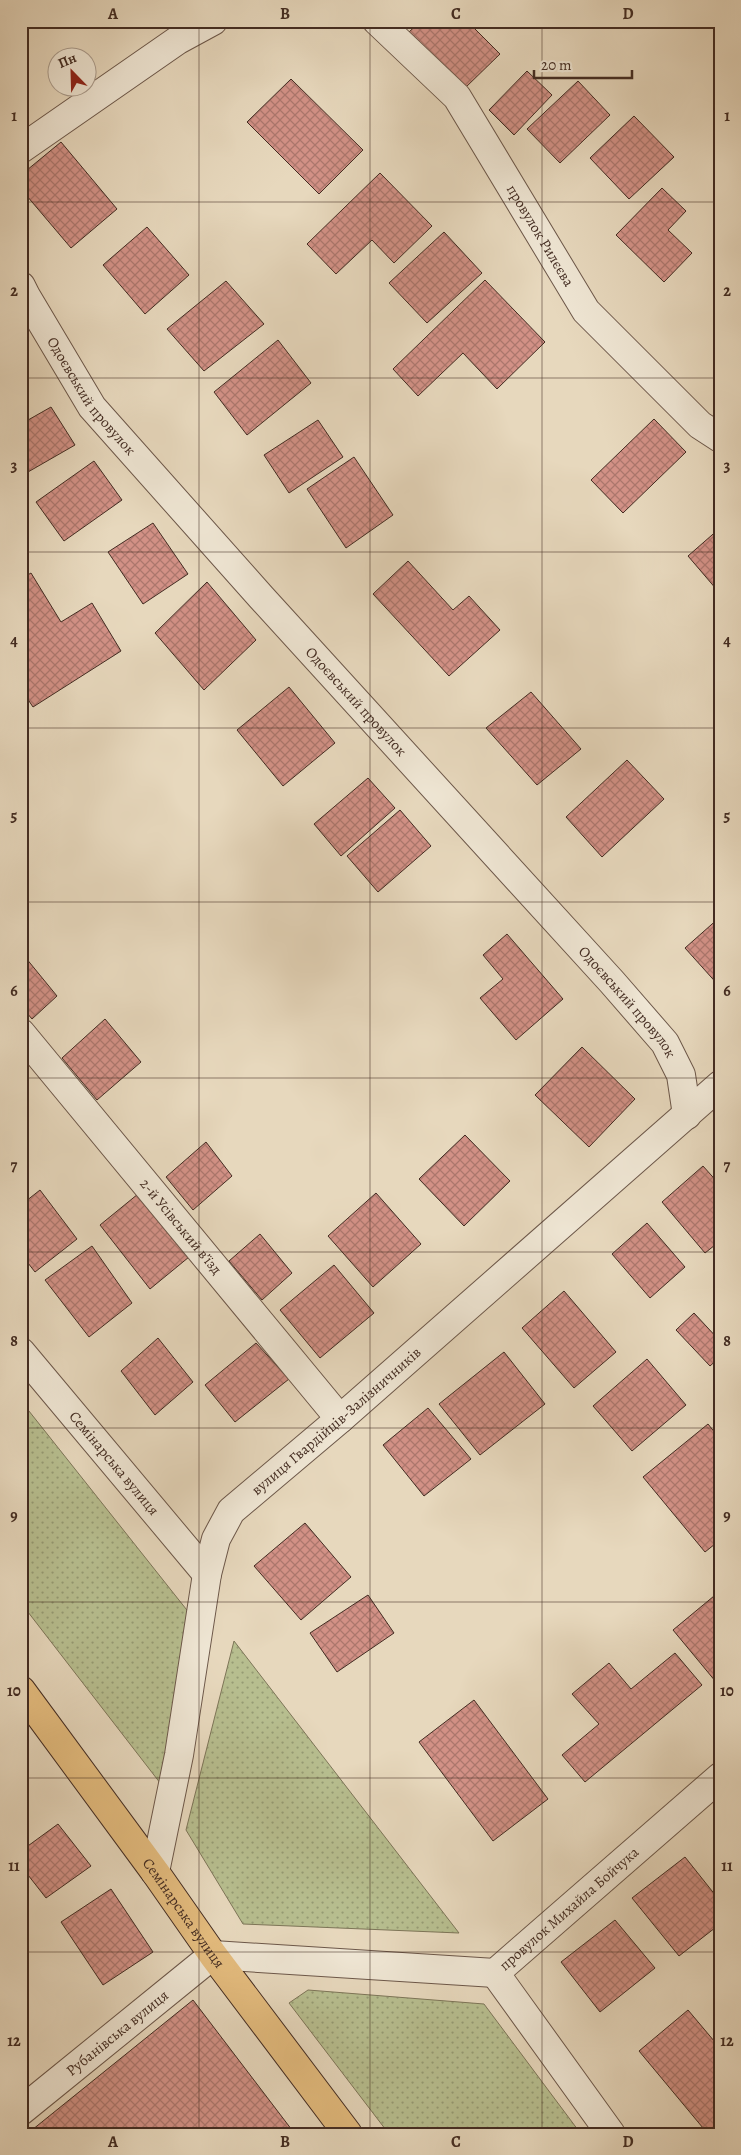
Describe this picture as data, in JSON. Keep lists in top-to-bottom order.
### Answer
{
  "streets": {
    "main road": ["Семінарська вулиця"],
    "street": [
      "провулок Рилєєва",
      "Одоєвський провулок",
      "2-й Усівський в’їзд",
      "вулиця Гвардійців-Залізничників",
      "провулок Михайла Бойчука",
      "Рубанівська вулиця"
    ]
  },
  "crossings": [
    ["Одоєвський провулок", "вулиця Гвардійців-Залізничників"],
    ["2-й Усівський в’їзд", "вулиця Гвардійців-Залізничників"],
    ["вулиця Гвардійців-Залізничників", "Семінарська вулиця"],
    ["Семінарська вулиця", "провулок Михайла Бойчука"],
    ["Семінарська вулиця", "Рубанівська вулиця"],
    ["провулок Михайла Бойчука", "Рубанівська вулиця"]
  ],
  "scale_bar": "20 m",
  "north": "top left",
  "grid": {
    "columns": [
      "A",
      "B",
      "C",
      "D"
    ],
    "rows": [
      "1",
      "2",
      "3",
      "4",
      "5",
      "6",
      "7",
      "8",
      "9",
      "10",
      "11",
      "12"
    ]
  }
}
